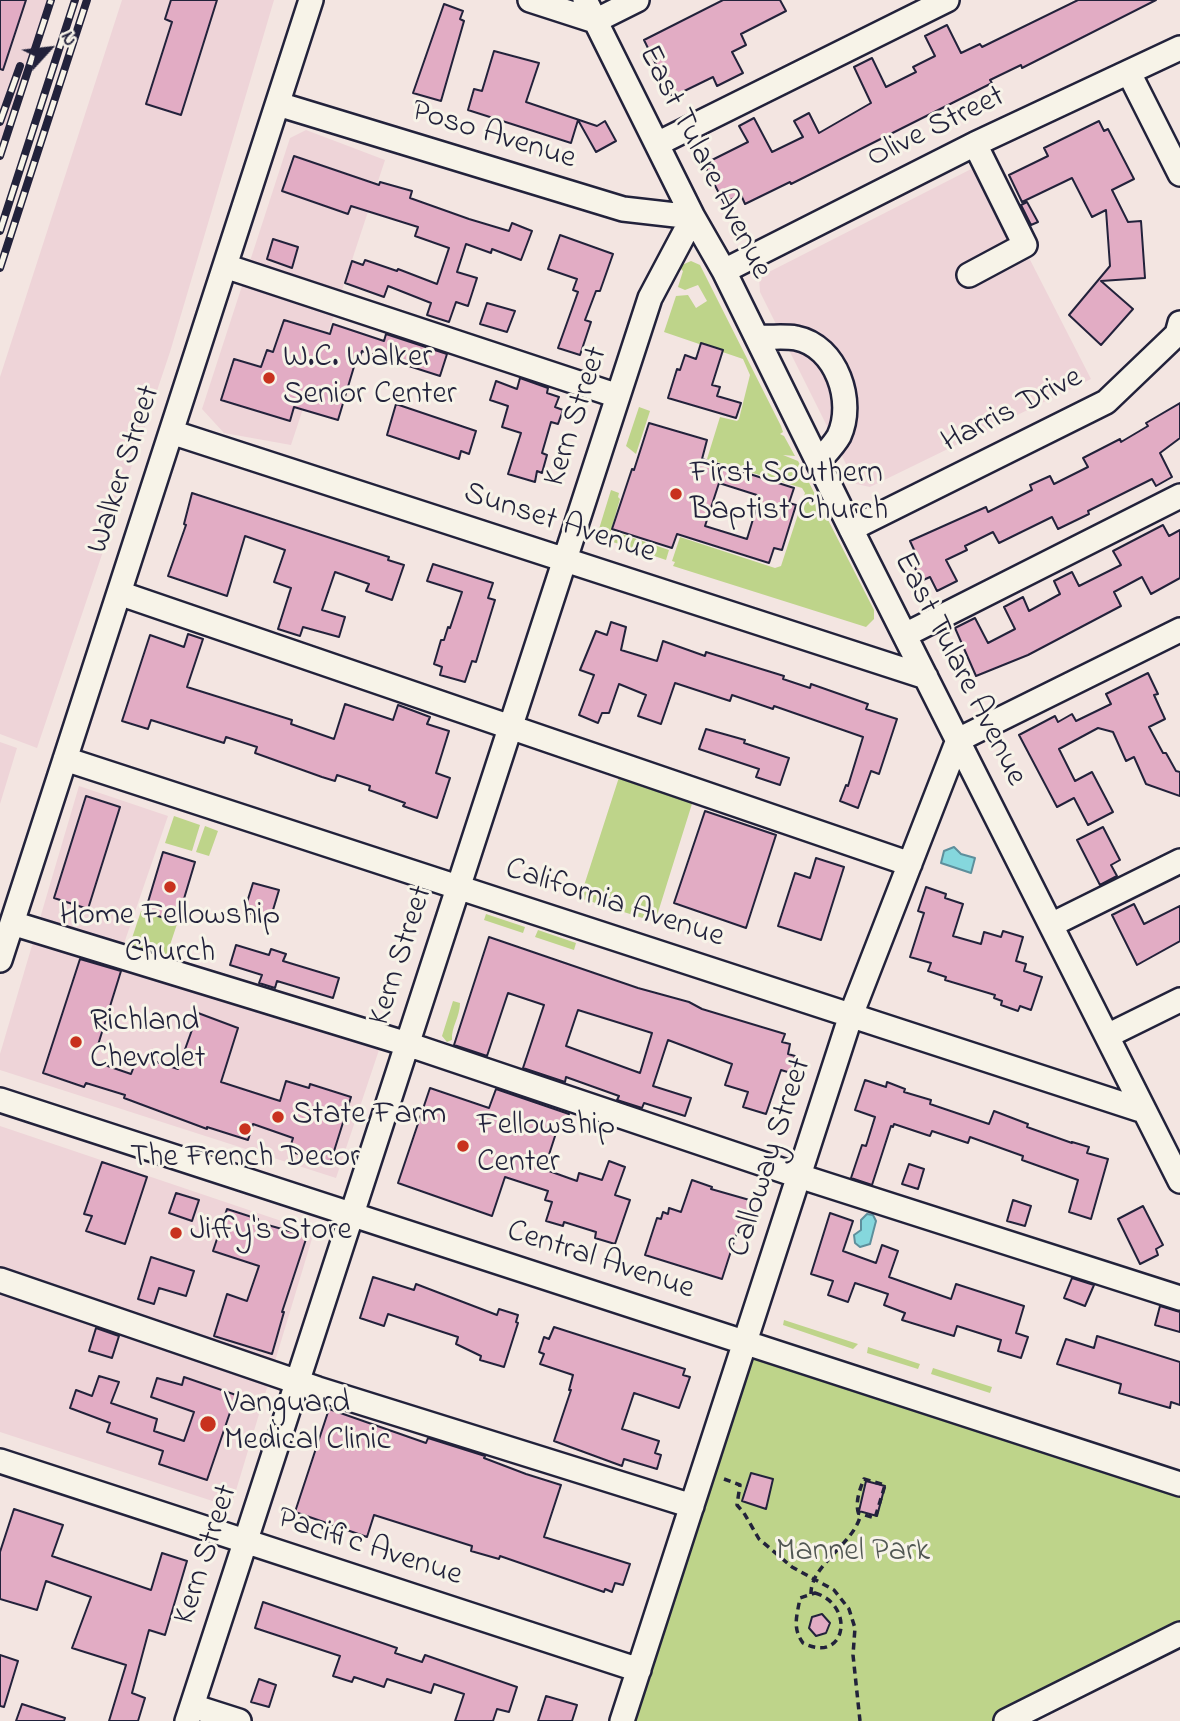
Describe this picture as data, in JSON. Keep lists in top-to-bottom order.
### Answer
{
  "streets": {
    "street": [
      "Olive Street",
      "Poso Avenue",
      "East Tulare Avenue",
      "Harris Drive",
      "Kern Street",
      "Walker Street",
      "Sunset Avenue",
      "California Avenue",
      "Calloway Street",
      "Central Avenue",
      "Pacific Avenue"
    ]
  },
  "crossings": [
    ["Olive Street", "East Tulare Avenue"],
    ["Poso Avenue", "East Tulare Avenue"],
    ["Poso Avenue", "Kern Street"],
    ["Poso Avenue", "Walker Street"],
    ["East Tulare Avenue", "Harris Drive"],
    ["East Tulare Avenue", "Kern Street"],
    ["East Tulare Avenue", "Sunset Avenue"],
    ["East Tulare Avenue", "California Avenue"],
    ["East Tulare Avenue", "Calloway Street"],
    ["Kern Street", "Sunset Avenue"],
    ["Kern Street", "California Avenue"],
    ["Kern Street", "Central Avenue"],
    ["Kern Street", "Pacific Avenue"],
    ["Walker Street", "Sunset Avenue"],
    ["Walker Street", "California Avenue"],
    ["California Avenue", "Calloway Street"],
    ["Calloway Street", "Central Avenue"],
    ["Calloway Street", "Pacific Avenue"]
  ],
  "parks": ["Mannel Park"],
  "places": [
    "W.C. Walker Senior Center",
    "First Southern Baptist Church",
    "Home Fellowship Church",
    "Richland Chevrolet",
    "State Farm",
    "The French Decor",
    "Fellowship Center",
    "Jiffy's Store",
    "Vanguard Medical Clinic"
  ],
  "north": "top right"
}
